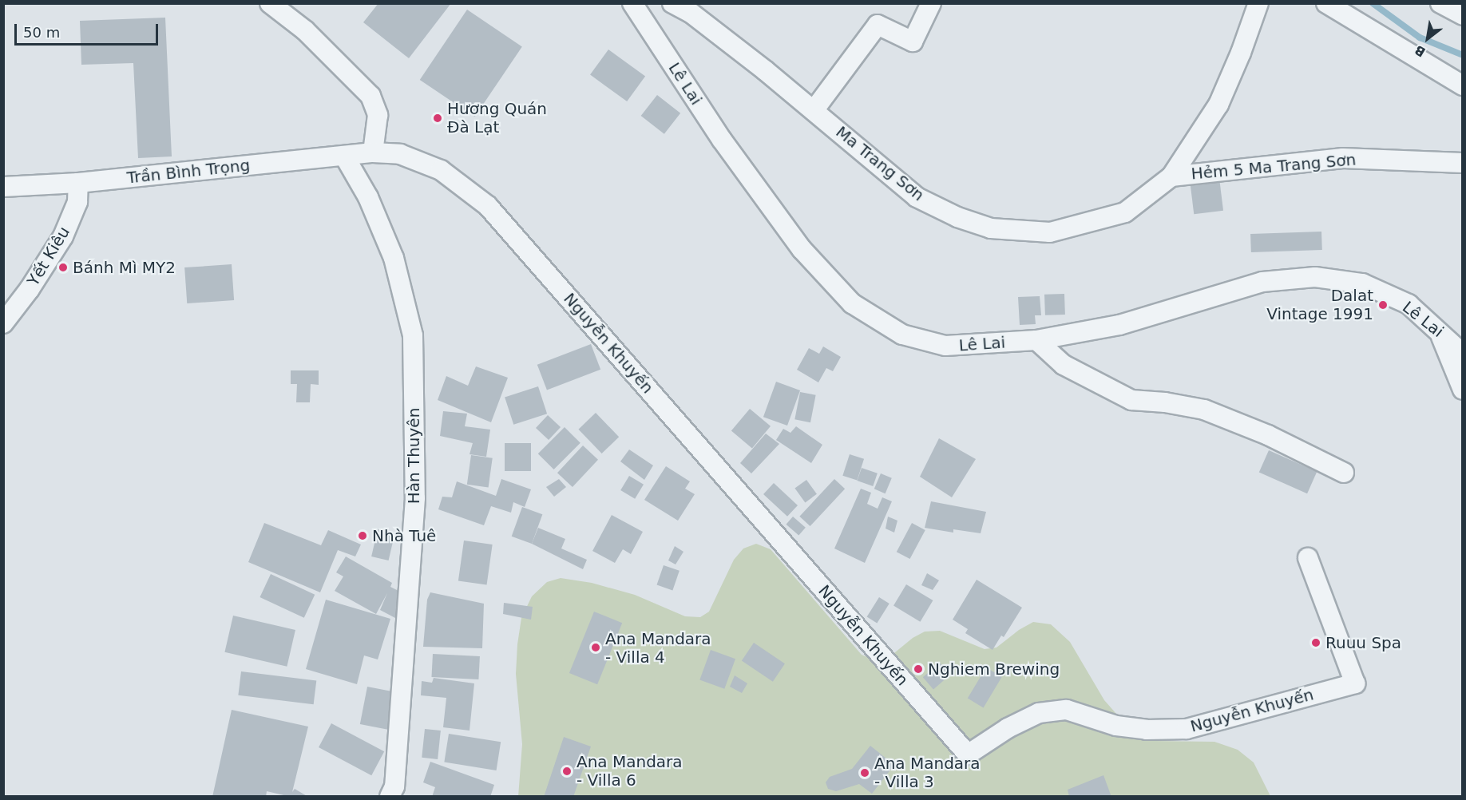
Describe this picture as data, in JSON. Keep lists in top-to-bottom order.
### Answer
{
  "streets": {
    "street": [
      "Lê Lai",
      "Ma Trang Sơn",
      "Hẻm 5 Ma Trang Sơn",
      "Trần Bình Trọng",
      "Yết Kiêu",
      "Nguyễn Khuyến",
      "Hàn Thuyên"
    ]
  },
  "crossings": [
    ["Ma Trang Sơn", "Hẻm 5 Ma Trang Sơn"],
    ["Trần Bình Trọng", "Yết Kiêu"],
    ["Trần Bình Trọng", "Nguyễn Khuyến"],
    ["Trần Bình Trọng", "Hàn Thuyên"]
  ],
  "places": [
    "Hương Quán Đà Lạt",
    "Bánh Mì MY2",
    "Dalat Vintage 1991",
    "Nhà Tuê",
    "Ruuu Spa",
    "Ana Mandara - Villa 4",
    "Nghiem Brewing",
    "Ana Mandara - Villa 6",
    "Ana Mandara - Villa 3"
  ],
  "scale_bar": "50 m",
  "north": "bottom left"
}
